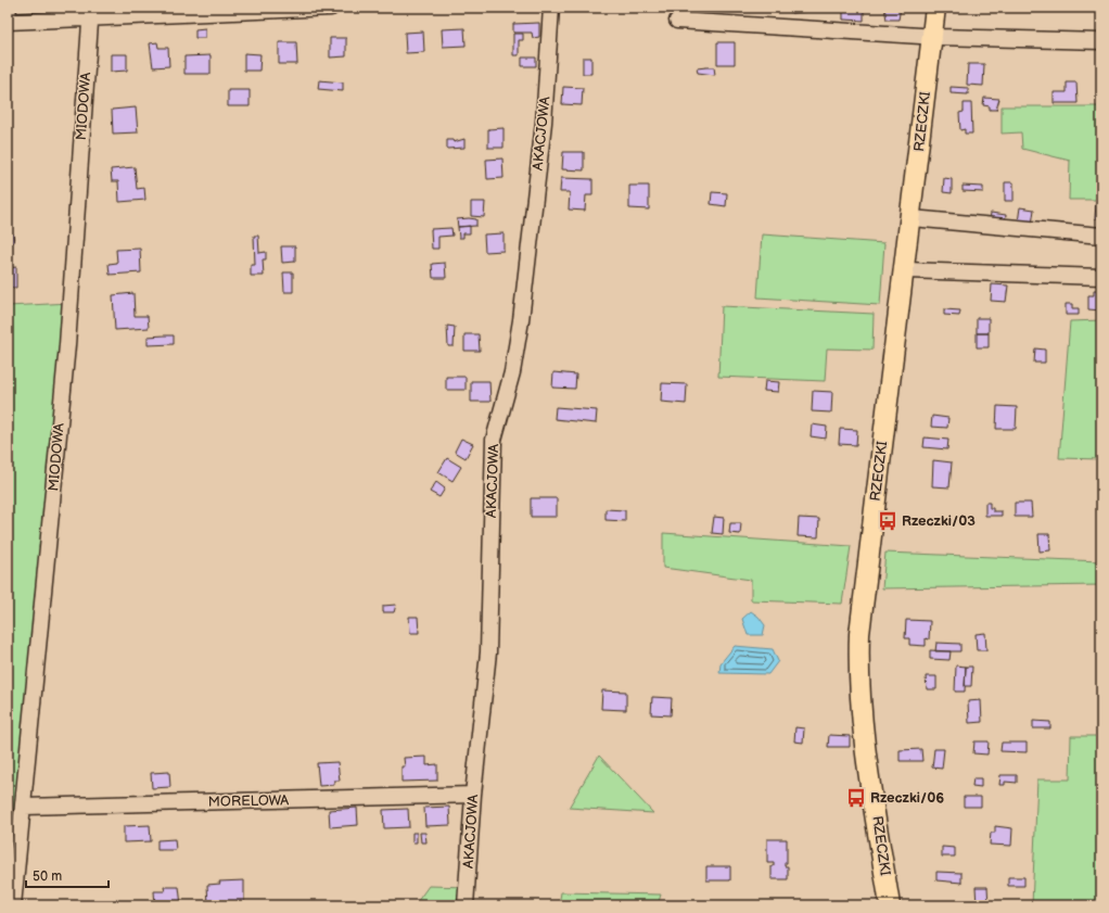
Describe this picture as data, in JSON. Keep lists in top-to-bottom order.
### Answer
{
  "streets": {
    "main road": ["RZECZKI"],
    "street": ["MIODOWA", "AKACJOWA", "MORELOWA"]
  },
  "crossings": [
    ["MIODOWA", "MORELOWA"],
    ["AKACJOWA", "MORELOWA"]
  ],
  "places": {
    "bus stop": ["Rzeczki/03", "Rzeczki/06"]
  },
  "scale_bar": "50 m"
}
